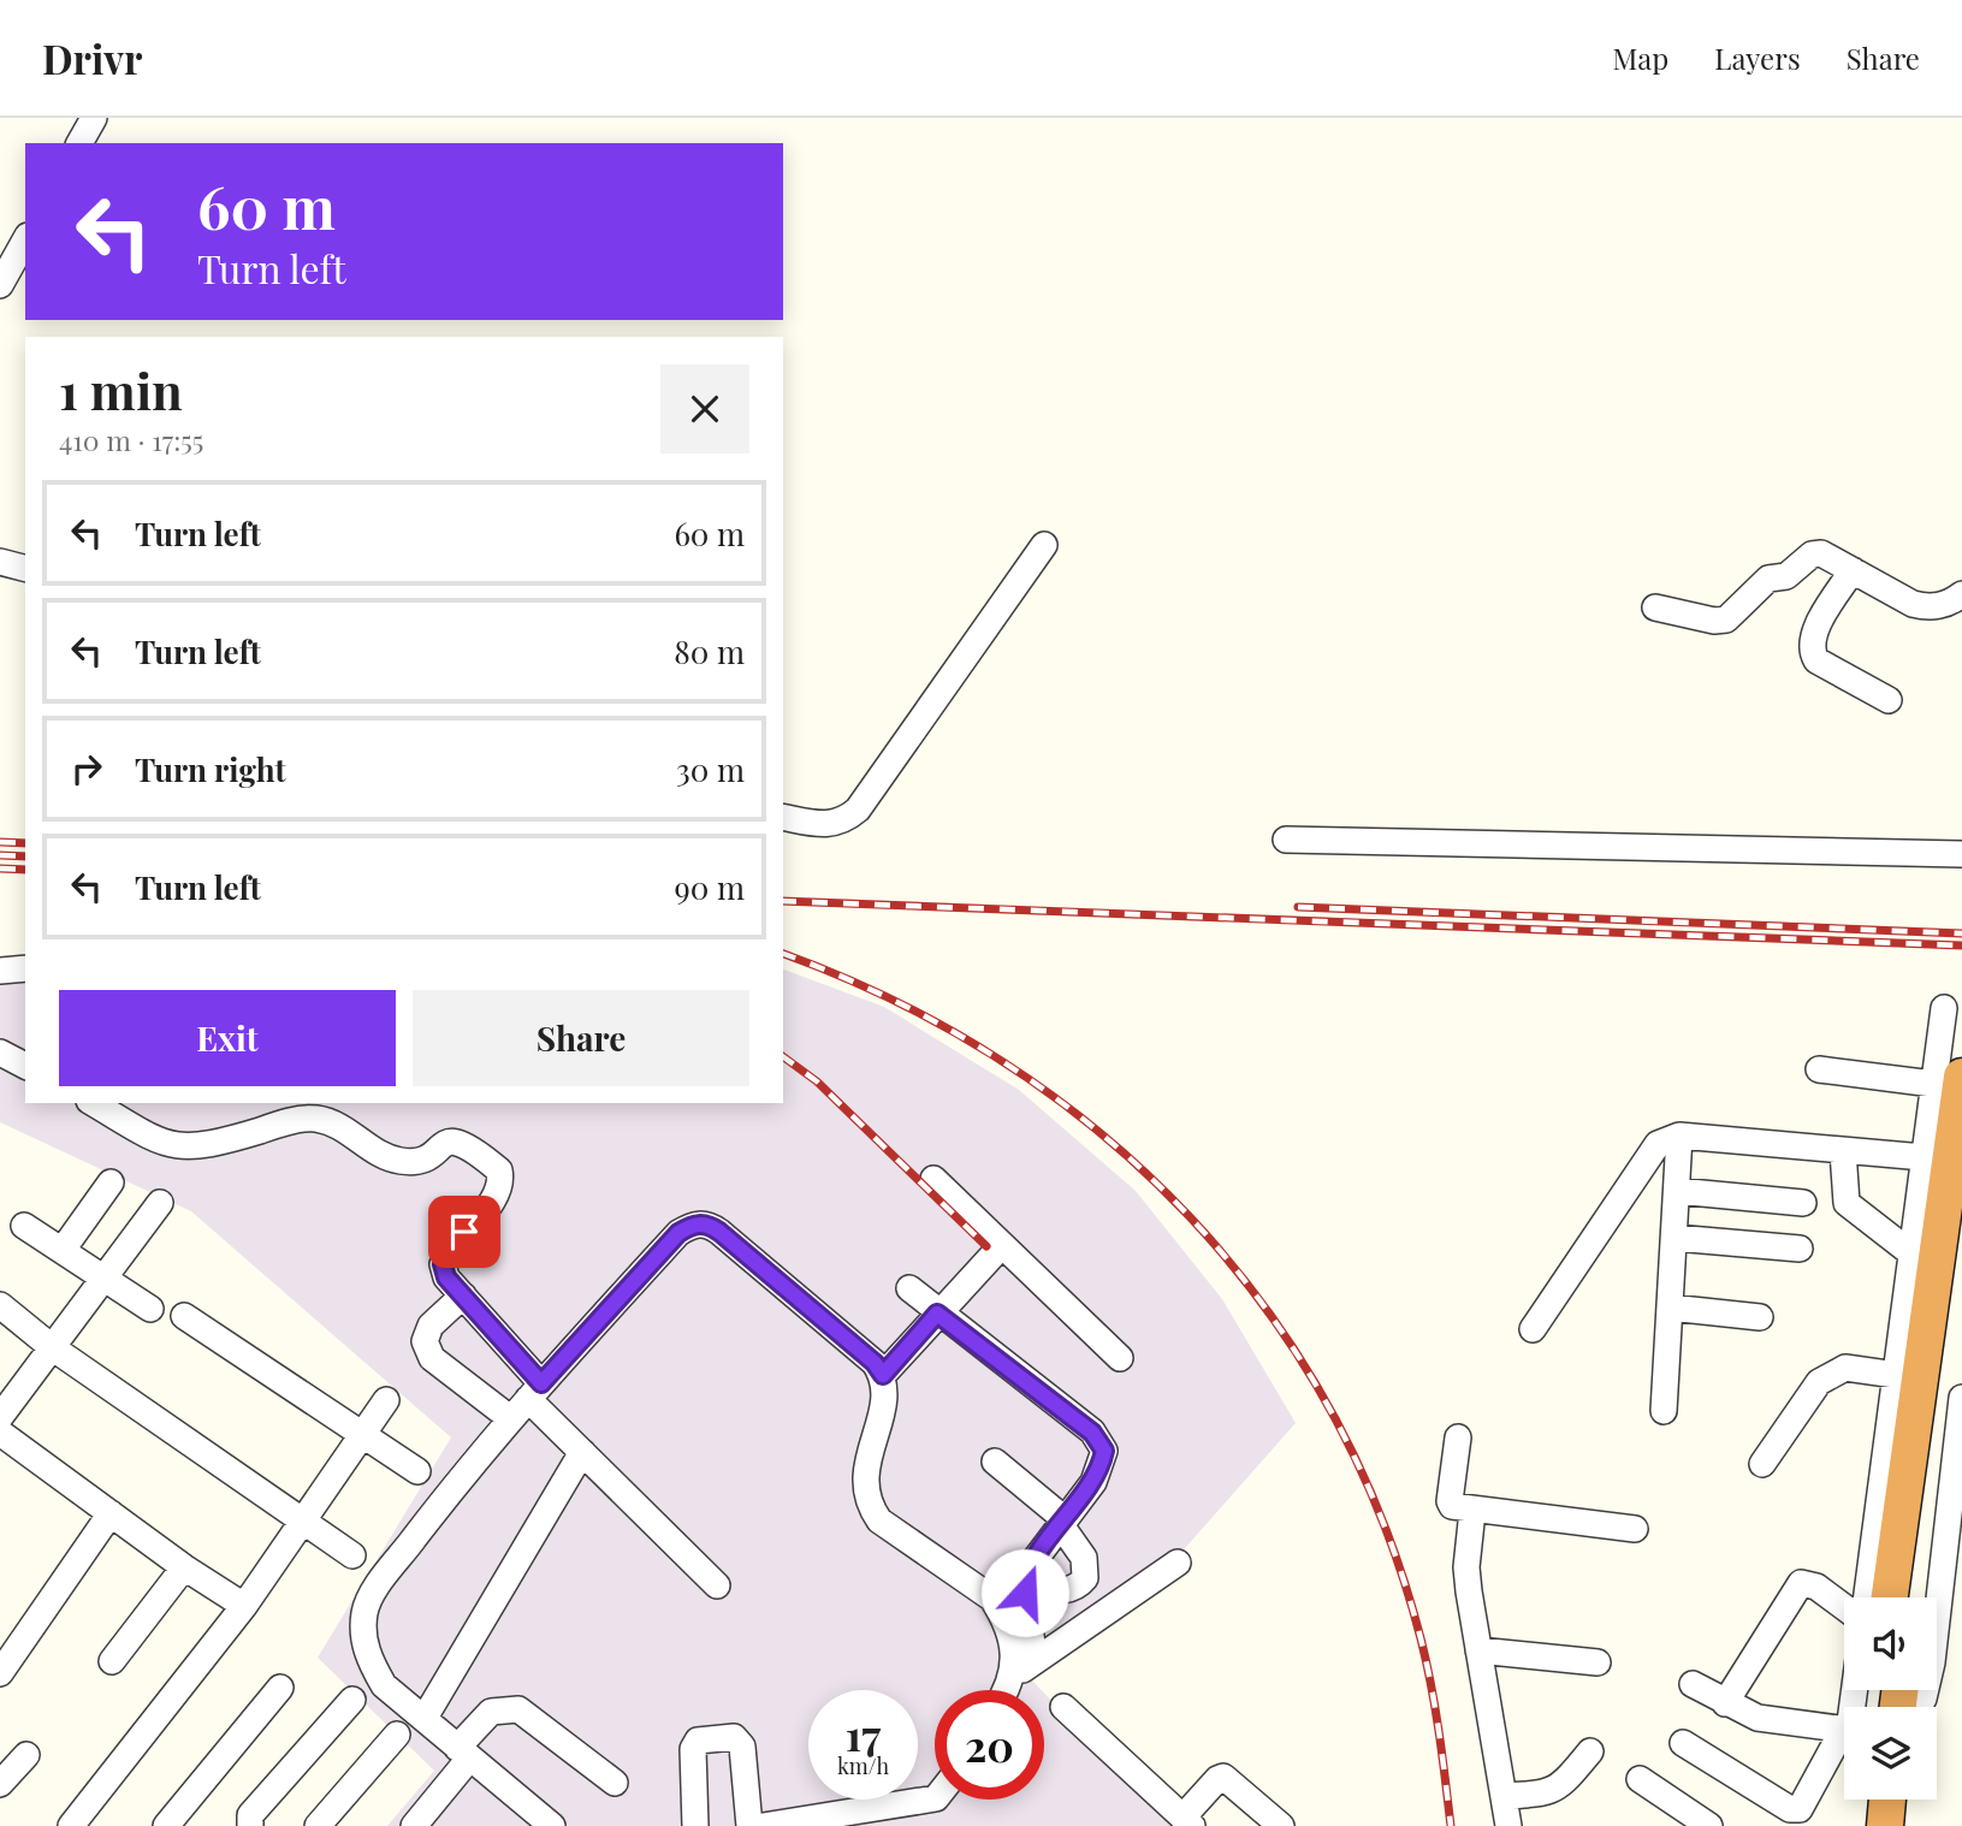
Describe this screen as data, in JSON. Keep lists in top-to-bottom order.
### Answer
{
  "page": {
    "header": "Drivr",
    "nav": ["Map", "Layers", "Share"],
    "turn": ["60 m", "Turn left"],
    "heading": ["1 min", "410 m · 17:55"],
    "list": [
      {
        "name": "Turn left",
        "value": "60 m"
      },
      {
        "name": "Turn left",
        "value": "80 m"
      },
      {
        "name": "Turn right",
        "value": "30 m"
      },
      {
        "name": "Turn left",
        "value": "90 m"
      }
    ],
    "buttons": ["Exit", "Share"],
    "speed": "17 km/h",
    "limit": "20"
  }
}
